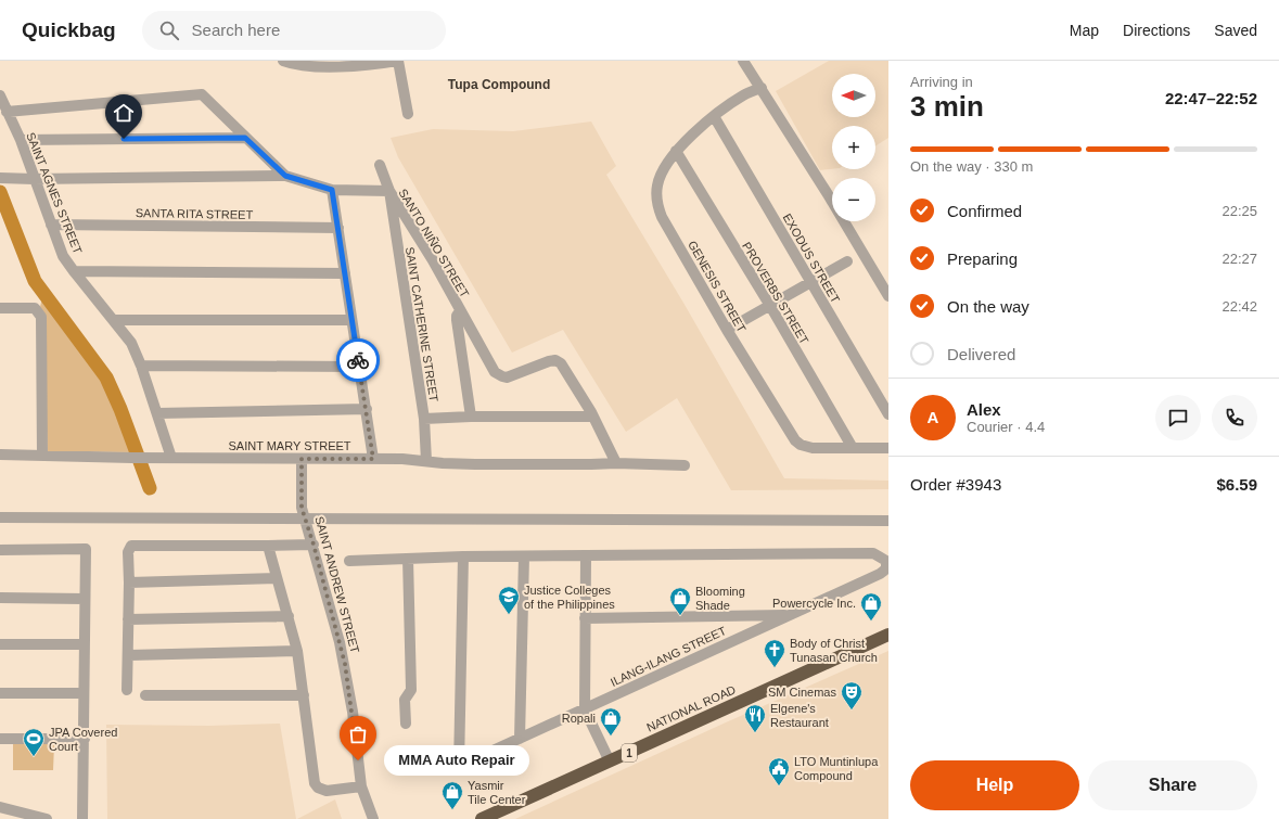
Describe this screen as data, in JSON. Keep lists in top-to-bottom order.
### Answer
{
  "streets": {
    "highway": ["NATIONAL ROAD", "1"],
    "street": [
      "SAINT AGNES STREET",
      "SANTA RITA STREET",
      "SANTO NIÑO STREET",
      "EXODUS STREET",
      "GENESIS STREET",
      "PROVERBS STREET",
      "SAINT CATHERINE STREET",
      "SAINT MARY STREET",
      "SAINT ANDREW STREET",
      "ILANG-ILANG STREET"
    ]
  },
  "crossings": [
    ["SAINT AGNES STREET", "SANTA RITA STREET"],
    ["SAINT AGNES STREET", "SANTO NIÑO STREET"],
    ["SAINT AGNES STREET", "SAINT MARY STREET"],
    ["SANTO NIÑO STREET", "SAINT CATHERINE STREET"],
    ["SANTO NIÑO STREET", "SAINT MARY STREET"],
    ["EXODUS STREET", "GENESIS STREET"],
    ["GENESIS STREET", "PROVERBS STREET"],
    ["SAINT CATHERINE STREET", "SAINT MARY STREET"],
    ["SAINT MARY STREET", "SAINT ANDREW STREET"]
  ],
  "districts": ["Tupa Compound"],
  "places": {
    "school or university": ["Justice Colleges of the Philippines"],
    "shop": [
      "Blooming Shade",
      "Powercycle Inc.",
      "Ropali",
      "Yasmir Tile Center"
    ],
    "church": ["Body of Christ Tunasan Church"],
    "theatre": ["SM Cinemas"],
    "restaurant": ["Elgene's Restaurant"],
    "sports": ["JPA Covered Court"],
    "other": ["MMA Auto Repair"],
    "public building": ["LTO Muntinlupa Compound"]
  },
  "north": "left",
  "page": {
    "header": "Quickbag",
    "search": "Search here",
    "nav": ["Map", "Directions", "Saved"],
    "heading": ["3 min", "Arriving in", "22:47–22:52"],
    "panel": [
      "Alex",
      "Courier · 4.4",
      "Order #3943",
      "$6.59"
    ],
    "map_buttons": ["+", "−"],
    "bar": "On the way · 330 m",
    "list": [
      ["Confirmed", "22:25"],
      ["Preparing", "22:27"],
      ["On the way", "22:42"],
      "Delivered"
    ],
    "round": "A",
    "bubble": "MMA Auto Repair",
    "buttons": ["Help", "Share"]
  }
}
